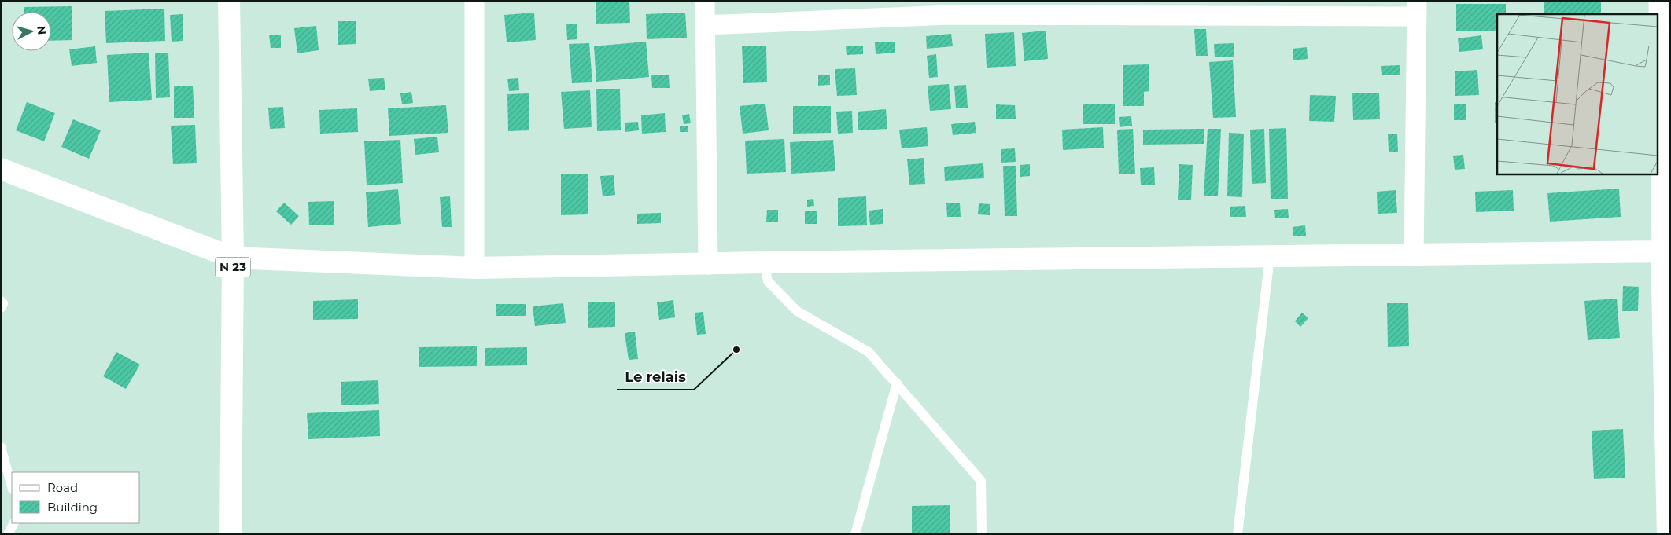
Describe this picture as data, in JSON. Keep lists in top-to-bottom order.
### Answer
{
  "streets": {
    "main road": ["N 23"]
  },
  "places": ["Le relais"],
  "legend": ["Road", "Building"],
  "north": "right"
}
